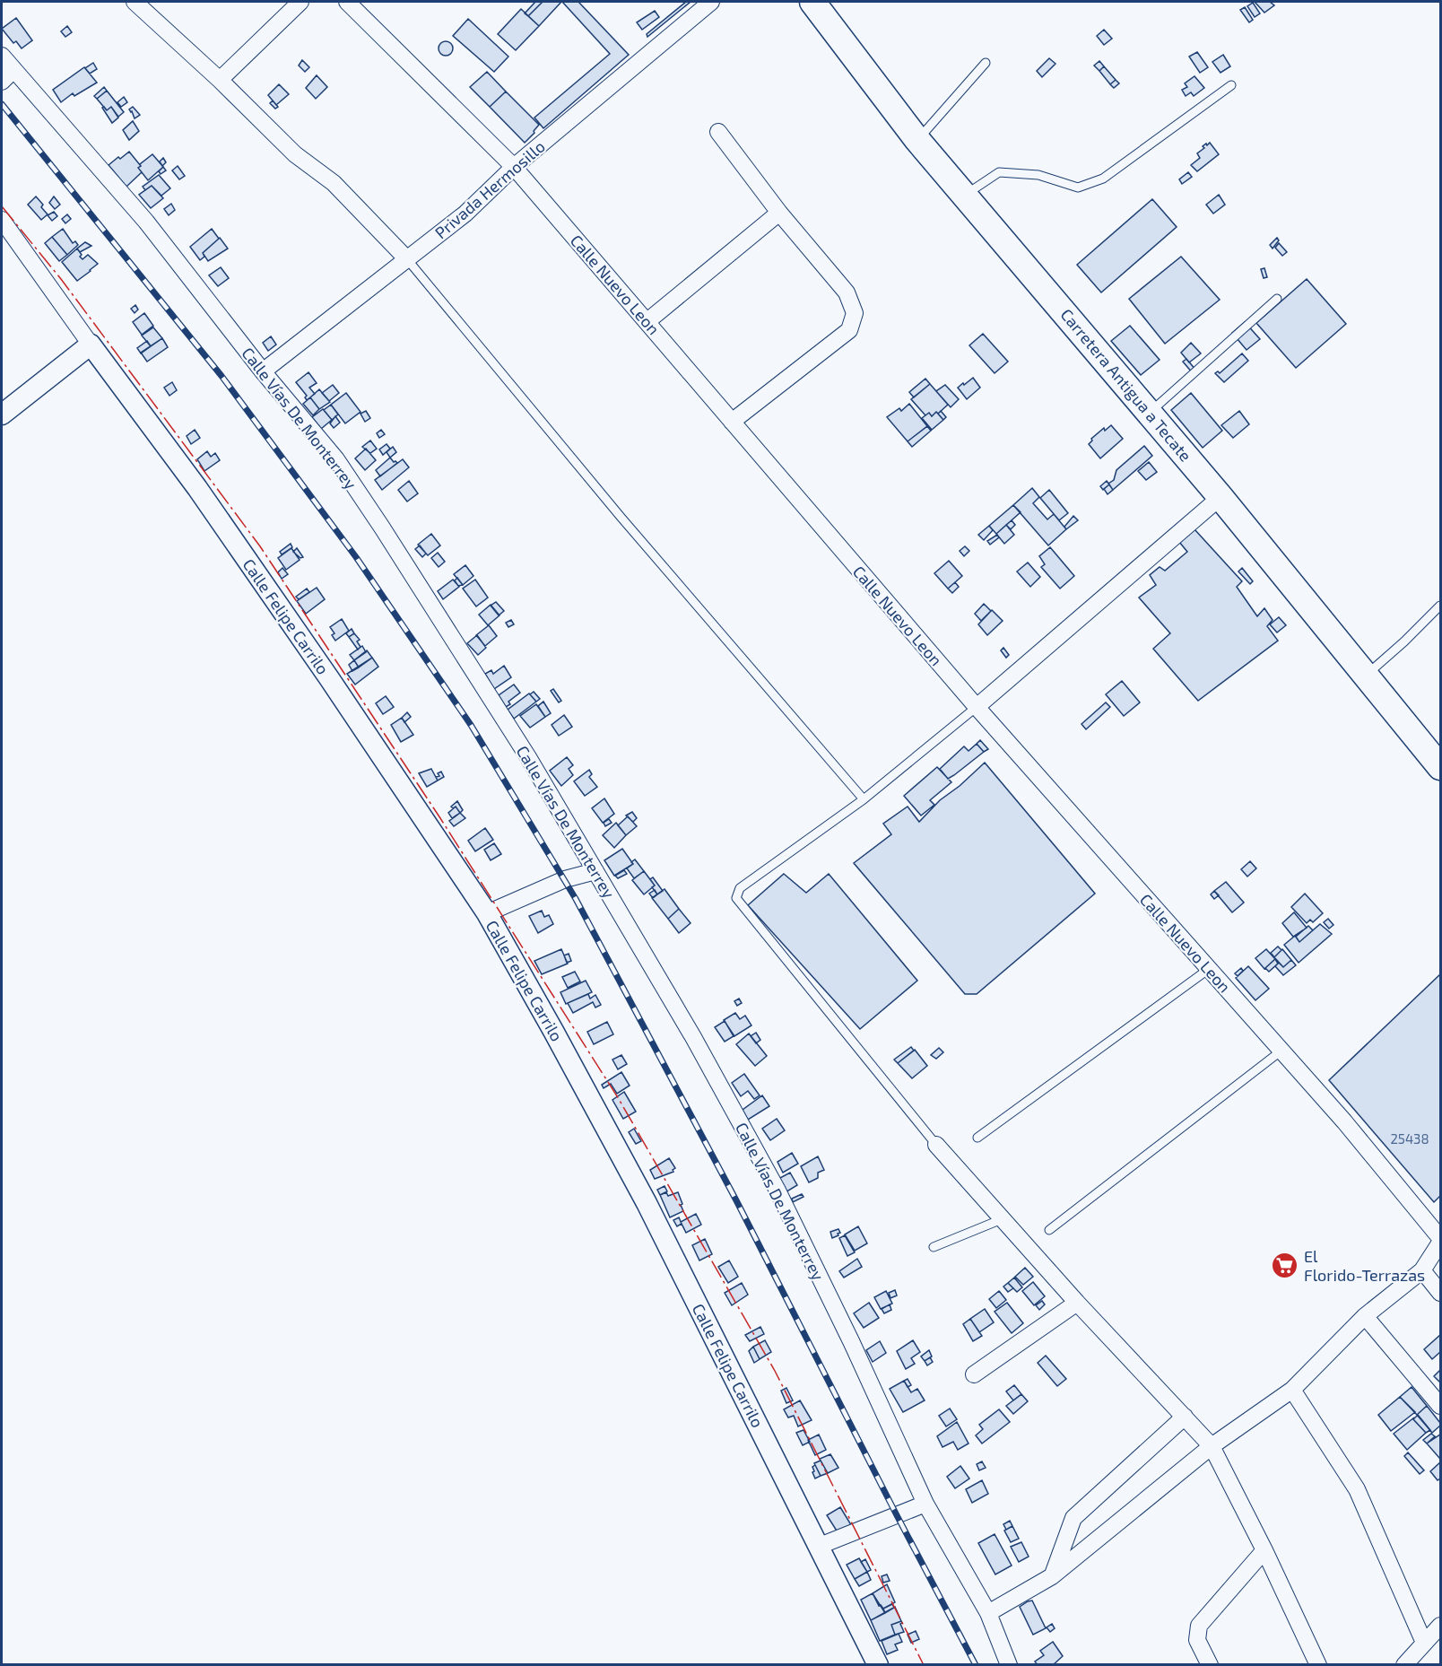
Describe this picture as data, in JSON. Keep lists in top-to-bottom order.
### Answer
{
  "streets": {
    "main road": ["Carretera Antigua a Tecate"],
    "street": [
      "Privada Hermosillo",
      "Calle Nuevo Leon",
      "Calle Vías De Monterrey",
      "Calle Felipe Carrilo"
    ]
  },
  "crossings": [
    ["Privada Hermosillo", "Calle Nuevo Leon"],
    ["Privada Hermosillo", "Calle Vías De Monterrey"]
  ],
  "places": {
    "supermarket": ["El Florido-Terrazas"]
  },
  "house_numbers": ["25438"]
}
